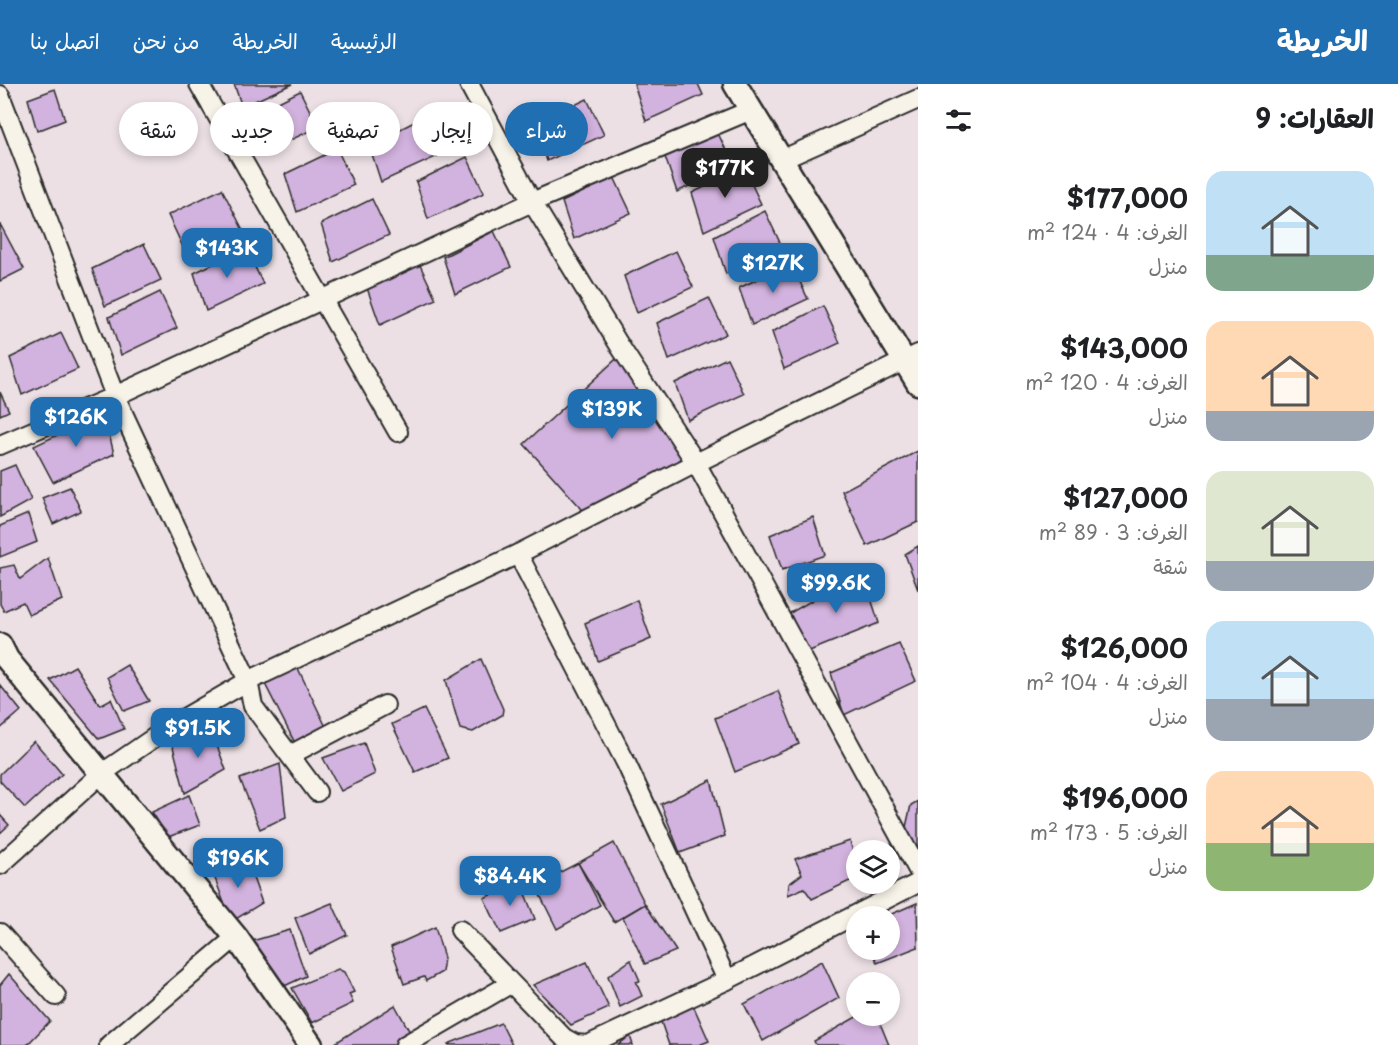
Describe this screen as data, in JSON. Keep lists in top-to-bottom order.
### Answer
{
  "page": {
    "header": "الخريطة",
    "nav": [
      "الرئيسية",
      "الخريطة",
      "من نحن",
      "اتصل بنا"
    ],
    "heading": "العقارات: 9",
    "chip": [
      "شراء",
      "إيجار",
      "تصفية",
      "جديد",
      "شقة"
    ],
    "price": [
      "$177K",
      "$143K",
      "$127K",
      "$139K",
      "$126K",
      "$99.6K",
      "$91.5K",
      "$196K",
      "$84.4K"
    ],
    "list": [
      {
        "name": "$177,000",
        "note": "الغرف: 4 · 124 m² · منزل"
      },
      {
        "name": "$143,000",
        "note": "الغرف: 4 · 120 m² · منزل"
      },
      {
        "name": "$127,000",
        "note": "الغرف: 3 · 89 m² · شقة"
      },
      {
        "name": "$126,000",
        "note": "الغرف: 4 · 104 m² · منزل"
      },
      {
        "name": "$196,000",
        "note": "الغرف: 5 · 173 m² · منزل"
      }
    ],
    "map_buttons": ["+", "−"]
  }
}
